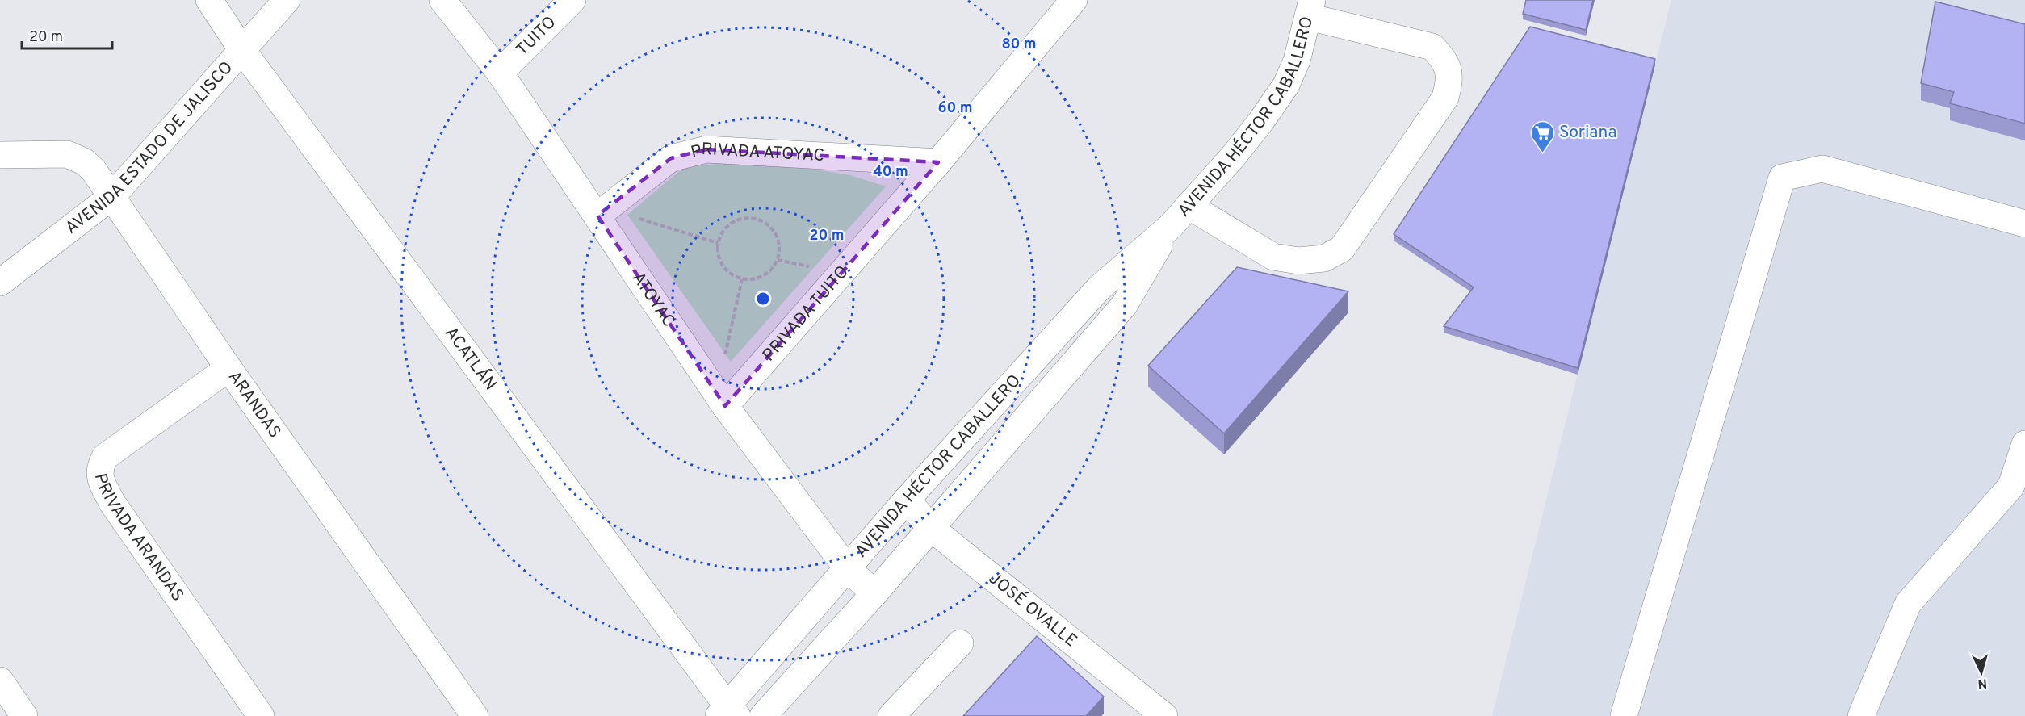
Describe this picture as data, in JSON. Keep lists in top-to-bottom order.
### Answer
{
  "streets": {
    "street": [
      "TUITO",
      "AVENIDA HÉCTOR CABALLERO",
      "AVENIDA ESTADO DE JALISCO",
      "PRIVADA ATOYAC",
      "ATOYAC",
      "PRIVADA TUITO",
      "ACATLÁN",
      "ARANDAS",
      "PRIVADA ARANDAS",
      "JOSÉ OVALLE"
    ]
  },
  "crossings": [
    ["TUITO", "ATOYAC"],
    ["AVENIDA HÉCTOR CABALLERO", "ATOYAC"],
    ["AVENIDA HÉCTOR CABALLERO", "ACATLÁN"],
    ["AVENIDA HÉCTOR CABALLERO", "JOSÉ OVALLE"],
    ["AVENIDA ESTADO DE JALISCO", "ACATLÁN"],
    ["AVENIDA ESTADO DE JALISCO", "ARANDAS"],
    ["PRIVADA ATOYAC", "ATOYAC"],
    ["PRIVADA ATOYAC", "PRIVADA TUITO"],
    ["ATOYAC", "PRIVADA TUITO"],
    ["ARANDAS", "PRIVADA ARANDAS"]
  ],
  "places": {
    "supermarket": ["Soriana"]
  },
  "scale_bar": "20 m",
  "north": "bottom",
  "rings": [
    "80 m",
    "60 m",
    "40 m",
    "20 m"
  ]
}
